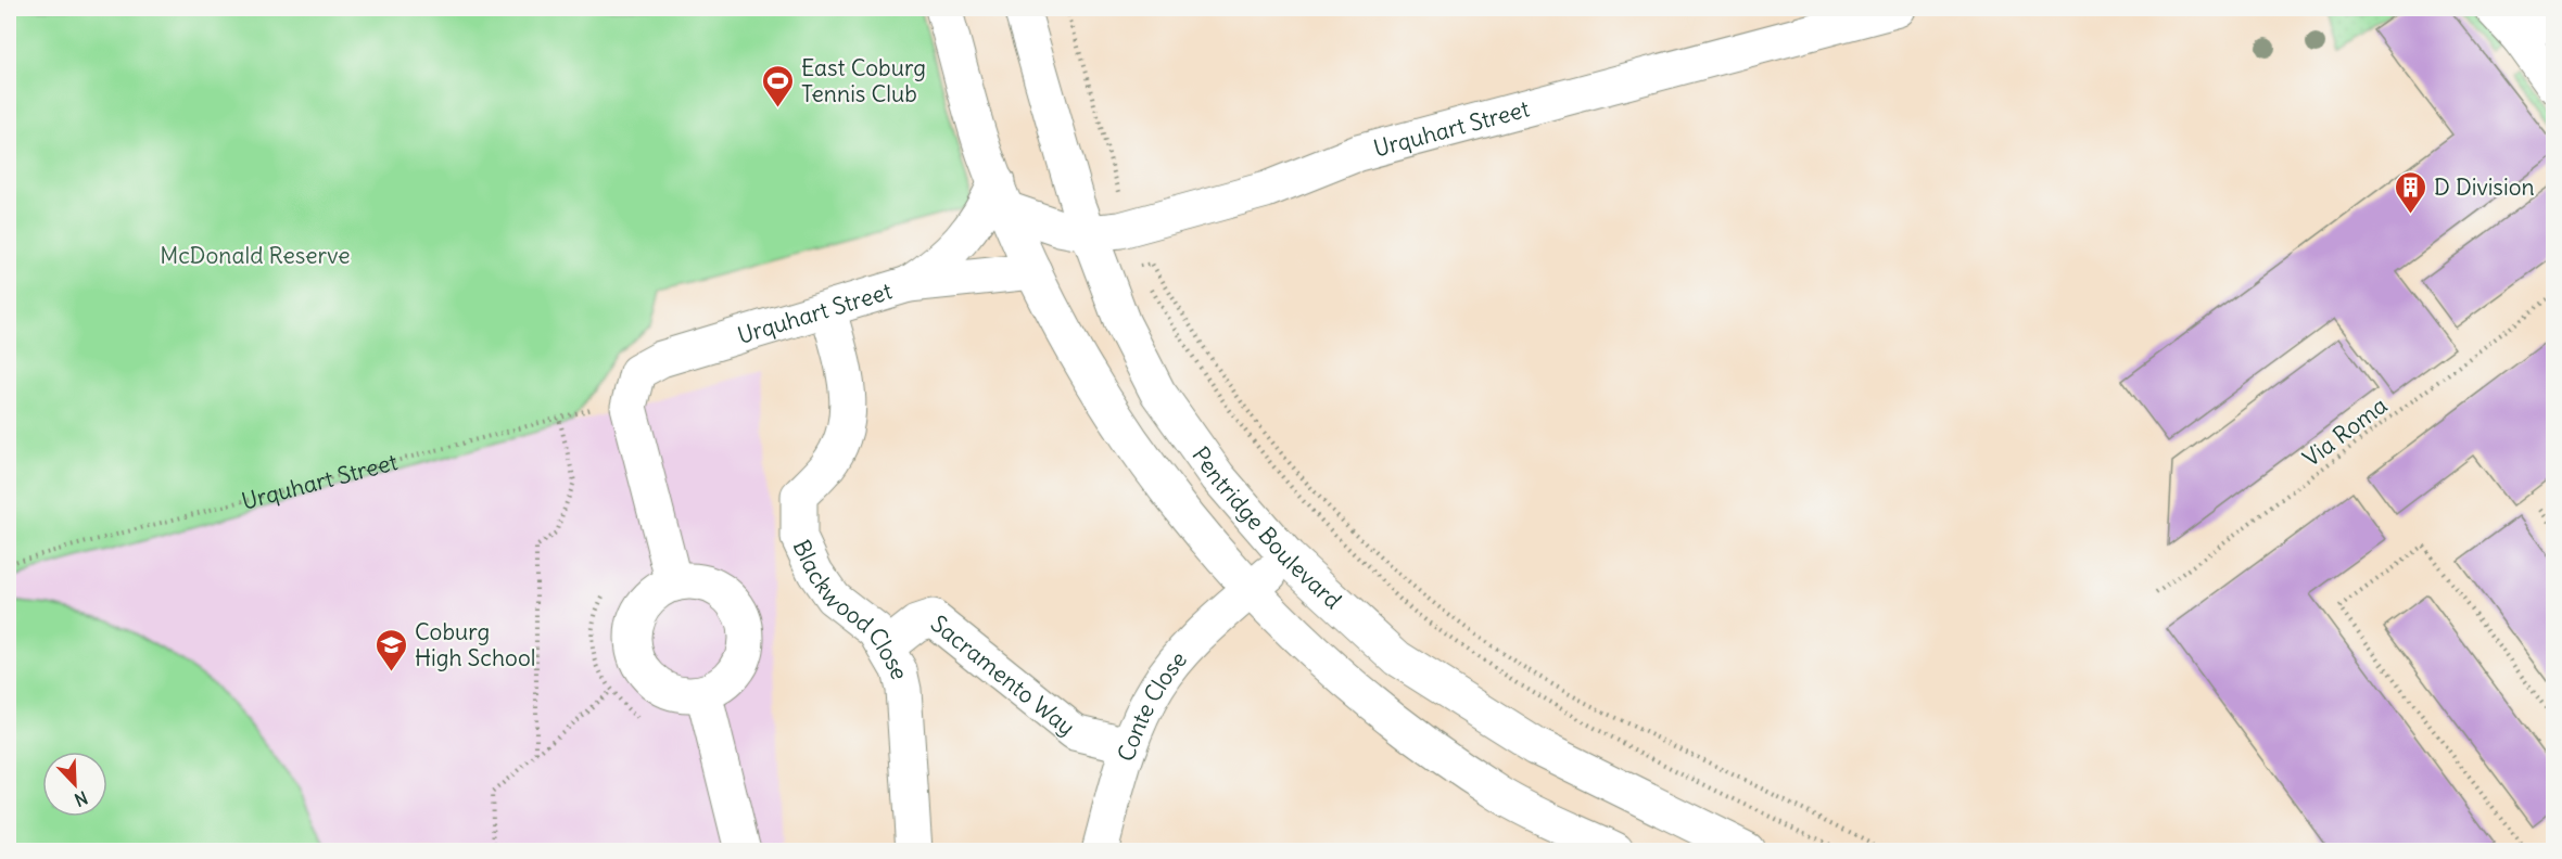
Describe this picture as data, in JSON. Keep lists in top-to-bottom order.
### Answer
{
  "streets": {
    "street": [
      "Urquhart Street",
      "Pentridge Boulevard",
      "Blackwood Close",
      "Sacramento Way",
      "Conte Close"
    ],
    "path": ["Via Roma"]
  },
  "crossings": [
    ["Urquhart Street", "Pentridge Boulevard"],
    ["Urquhart Street", "Blackwood Close"],
    ["Pentridge Boulevard", "Conte Close"],
    ["Blackwood Close", "Sacramento Way"],
    ["Sacramento Way", "Conte Close"]
  ],
  "parks": ["McDonald Reserve"],
  "places": {
    "sports": ["East Coburg Tennis Club"],
    "building": ["D Division"],
    "school or university": ["Coburg High School"]
  },
  "north": "bottom right"
}
